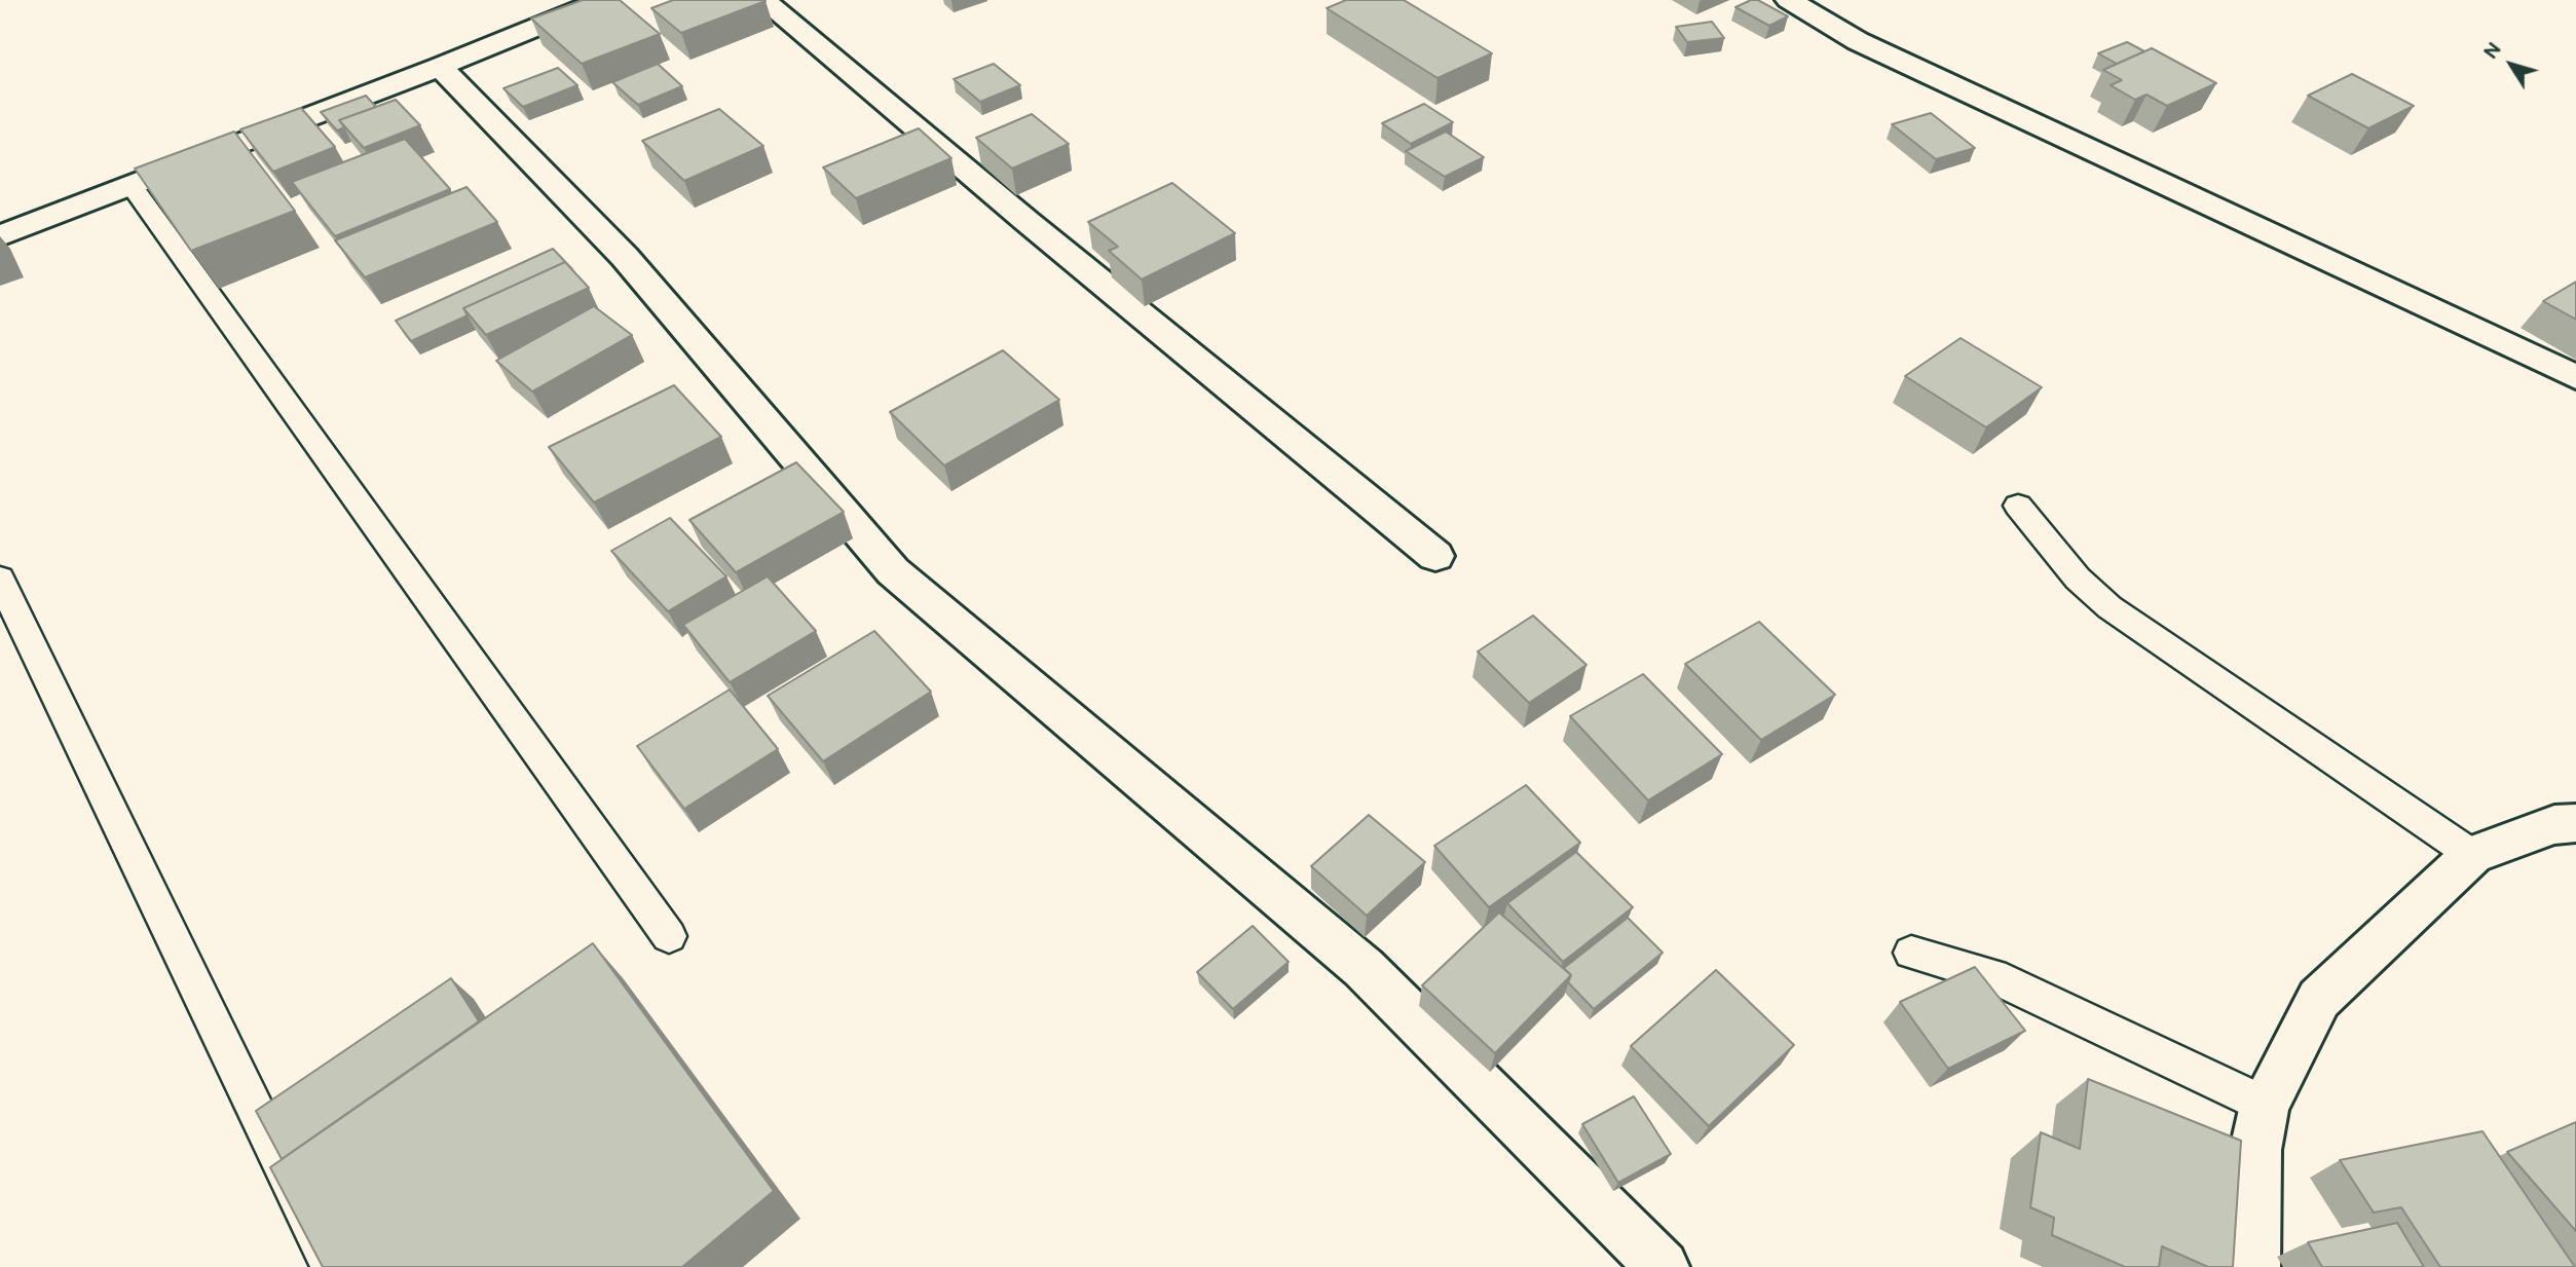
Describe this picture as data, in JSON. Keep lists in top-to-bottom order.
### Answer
{
  "north": "top left"
}
